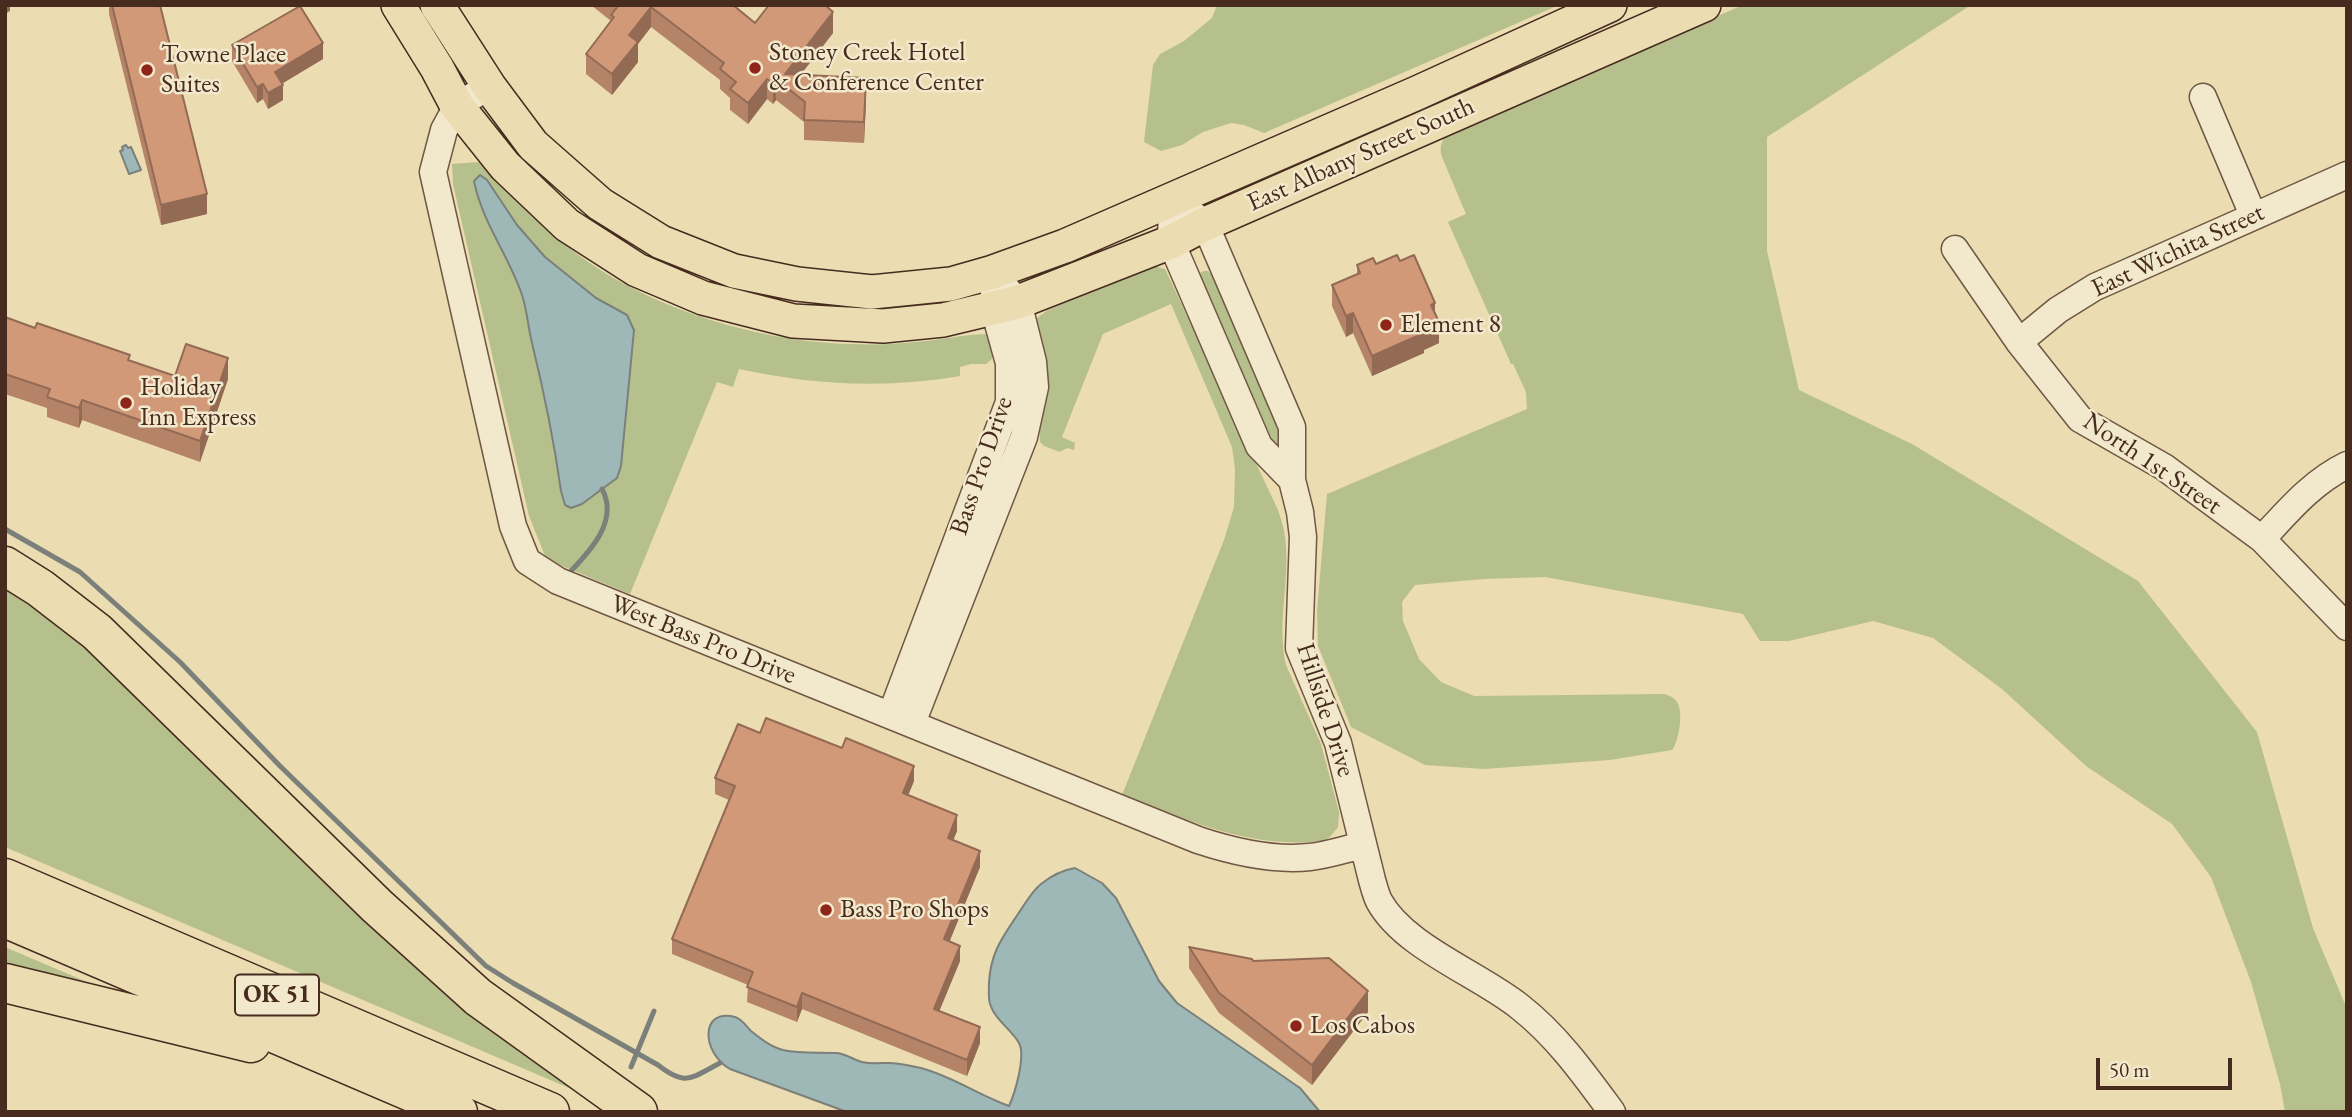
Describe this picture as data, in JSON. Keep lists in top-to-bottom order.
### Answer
{
  "streets": {
    "highway": ["OK 51"],
    "main road": ["East Albany Street South"],
    "street": [
      "East Wichita Street",
      "North 1st Street",
      "Bass Pro Drive",
      "West Bass Pro Drive",
      "Hillside Drive"
    ]
  },
  "crossings": [
    ["East Albany Street South", "Bass Pro Drive"],
    ["East Albany Street South", "West Bass Pro Drive"],
    ["East Albany Street South", "Hillside Drive"],
    ["East Wichita Street", "North 1st Street"],
    ["Bass Pro Drive", "West Bass Pro Drive"],
    ["West Bass Pro Drive", "Hillside Drive"]
  ],
  "places": [
    "Stoney Creek Hotel & Conference Center",
    "Towne Place Suites",
    "Element 8",
    "Holiday Inn Express",
    "Bass Pro Shops",
    "Los Cabos"
  ],
  "scale_bar": "50 m"
}
